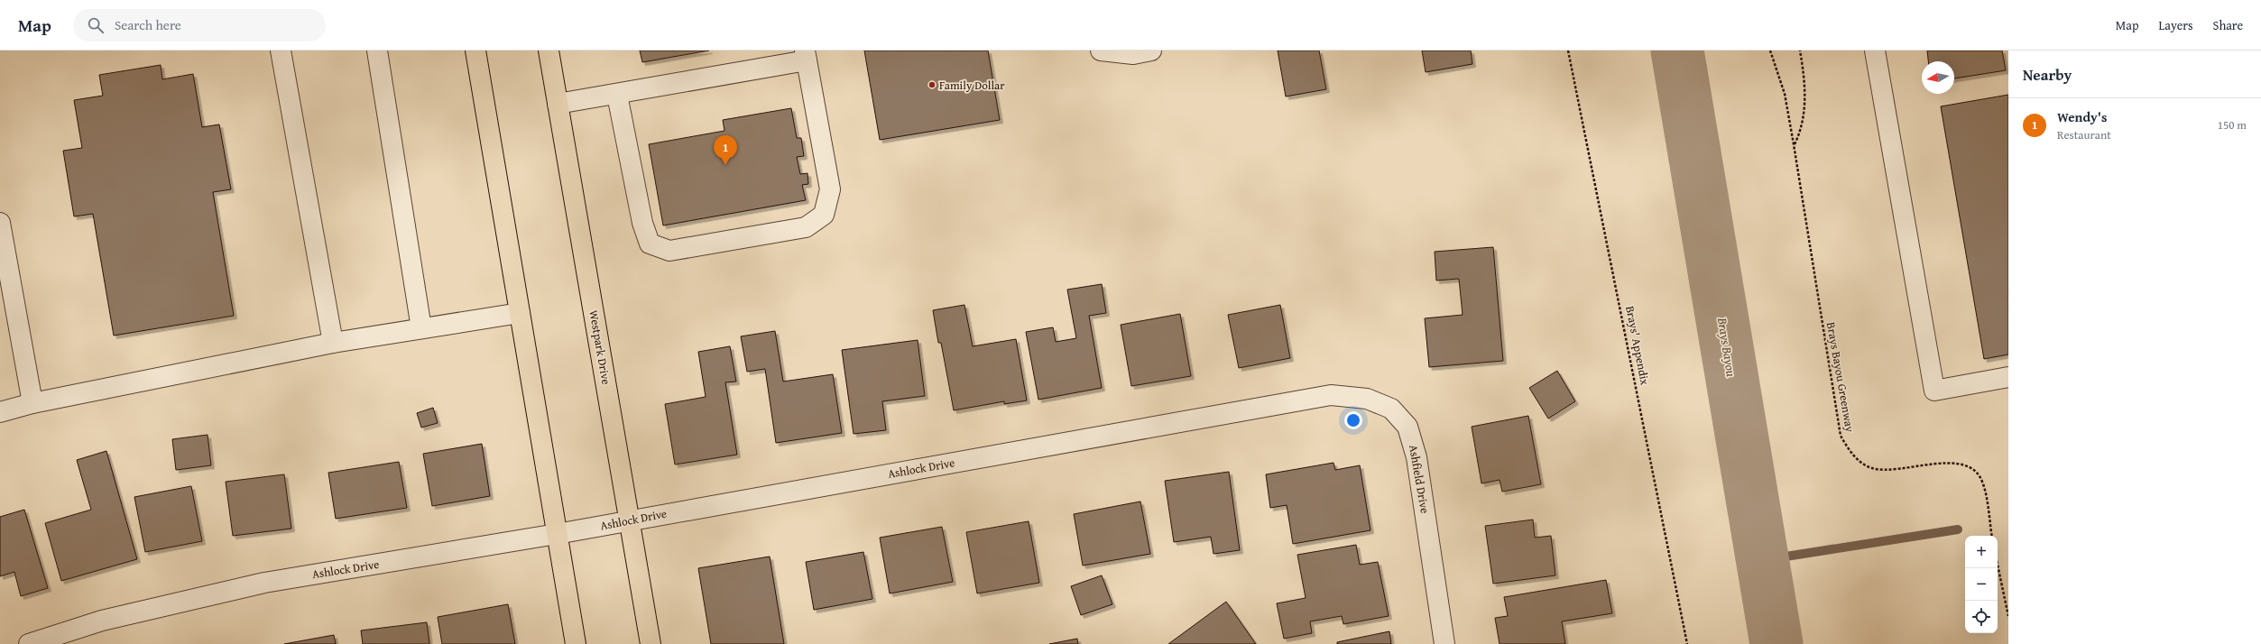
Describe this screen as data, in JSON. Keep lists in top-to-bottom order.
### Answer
{
  "streets": {
    "main road": ["Westpark Drive"],
    "street": ["Ashlock Drive", "Ashfield Drive"],
    "path": ["Brays' Appendix", "Brays Bayou Greenway"]
  },
  "crossings": [
    ["Westpark Drive", "Ashlock Drive"],
    ["Ashlock Drive", "Ashfield Drive"]
  ],
  "water": ["Brays Bayou"],
  "places": ["Family Dollar"],
  "north": "left",
  "page": {
    "header": "Map",
    "search": "Search here",
    "nav": ["Map", "Layers", "Share"],
    "heading": "Nearby",
    "list": [
      {
        "mark": "1",
        "name": "Wendy's",
        "note": "Restaurant",
        "value": "150 m"
      }
    ],
    "pins": "1",
    "map_buttons": ["+", "−"]
  }
}
